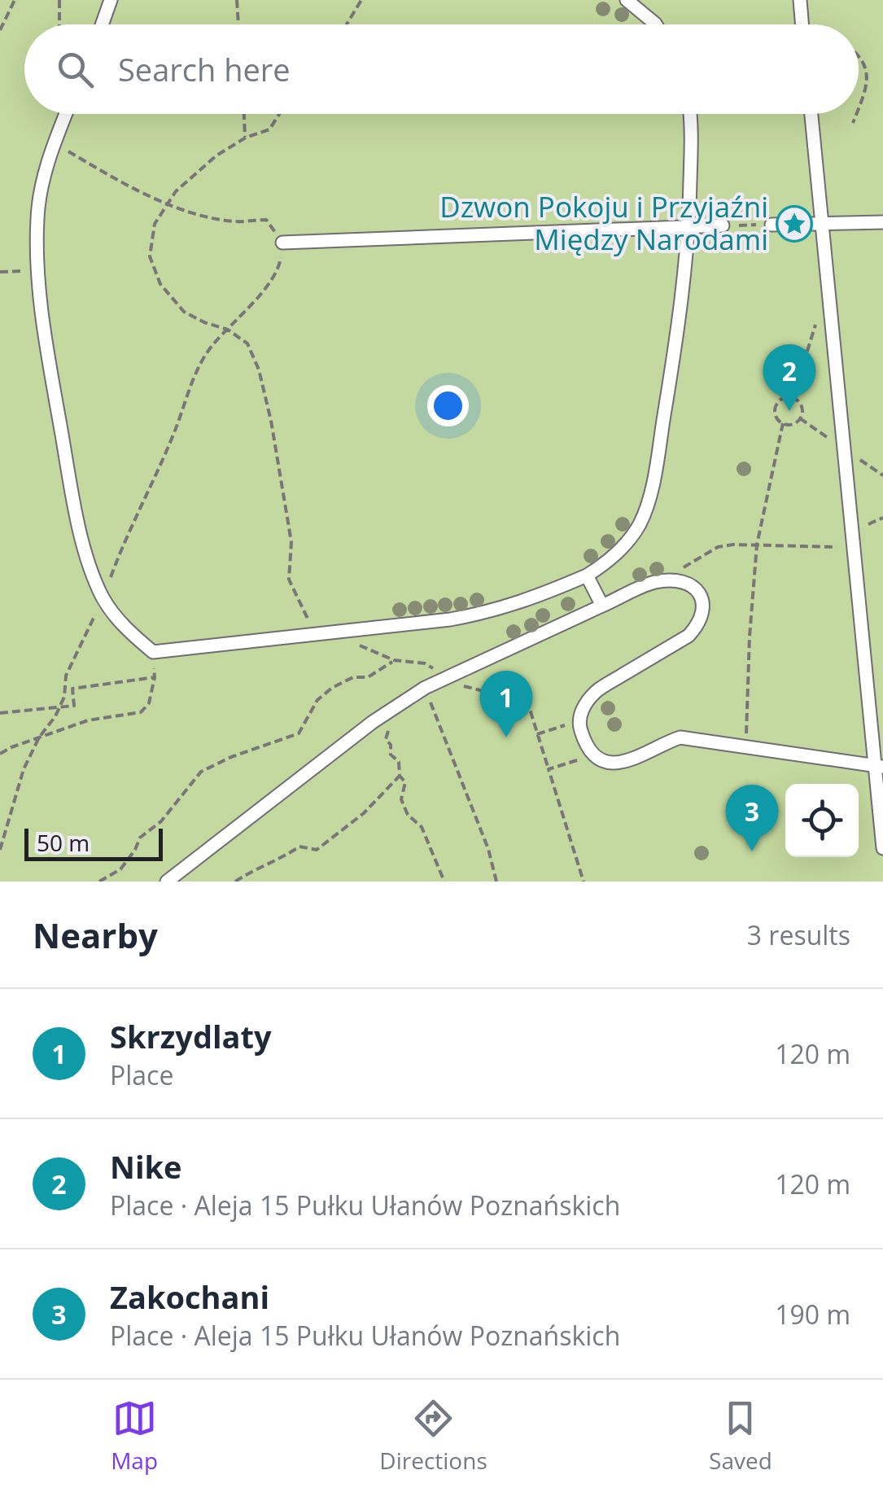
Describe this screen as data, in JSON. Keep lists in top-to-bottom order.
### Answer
{
  "places": {
    "place": ["Dzwon Pokoju i Przyjaźni Między Narodami"]
  },
  "scale_bar": "50 m",
  "page": {
    "search": "Search here",
    "pins": ["2", "1", "3"],
    "scale": "50 m",
    "heading": ["Nearby", "3 results"],
    "list": [
      {
        "mark": "1",
        "name": "Skrzydlaty",
        "note": "Place",
        "value": "120 m"
      },
      {
        "mark": "2",
        "name": "Nike",
        "note": "Place · Aleja 15 Pułku Ułanów Poznańskich",
        "value": "120 m"
      },
      {
        "mark": "3",
        "name": "Zakochani",
        "note": "Place · Aleja 15 Pułku Ułanów Poznańskich",
        "value": "190 m"
      }
    ],
    "nav": ["Map", "Directions", "Saved"]
  }
}
